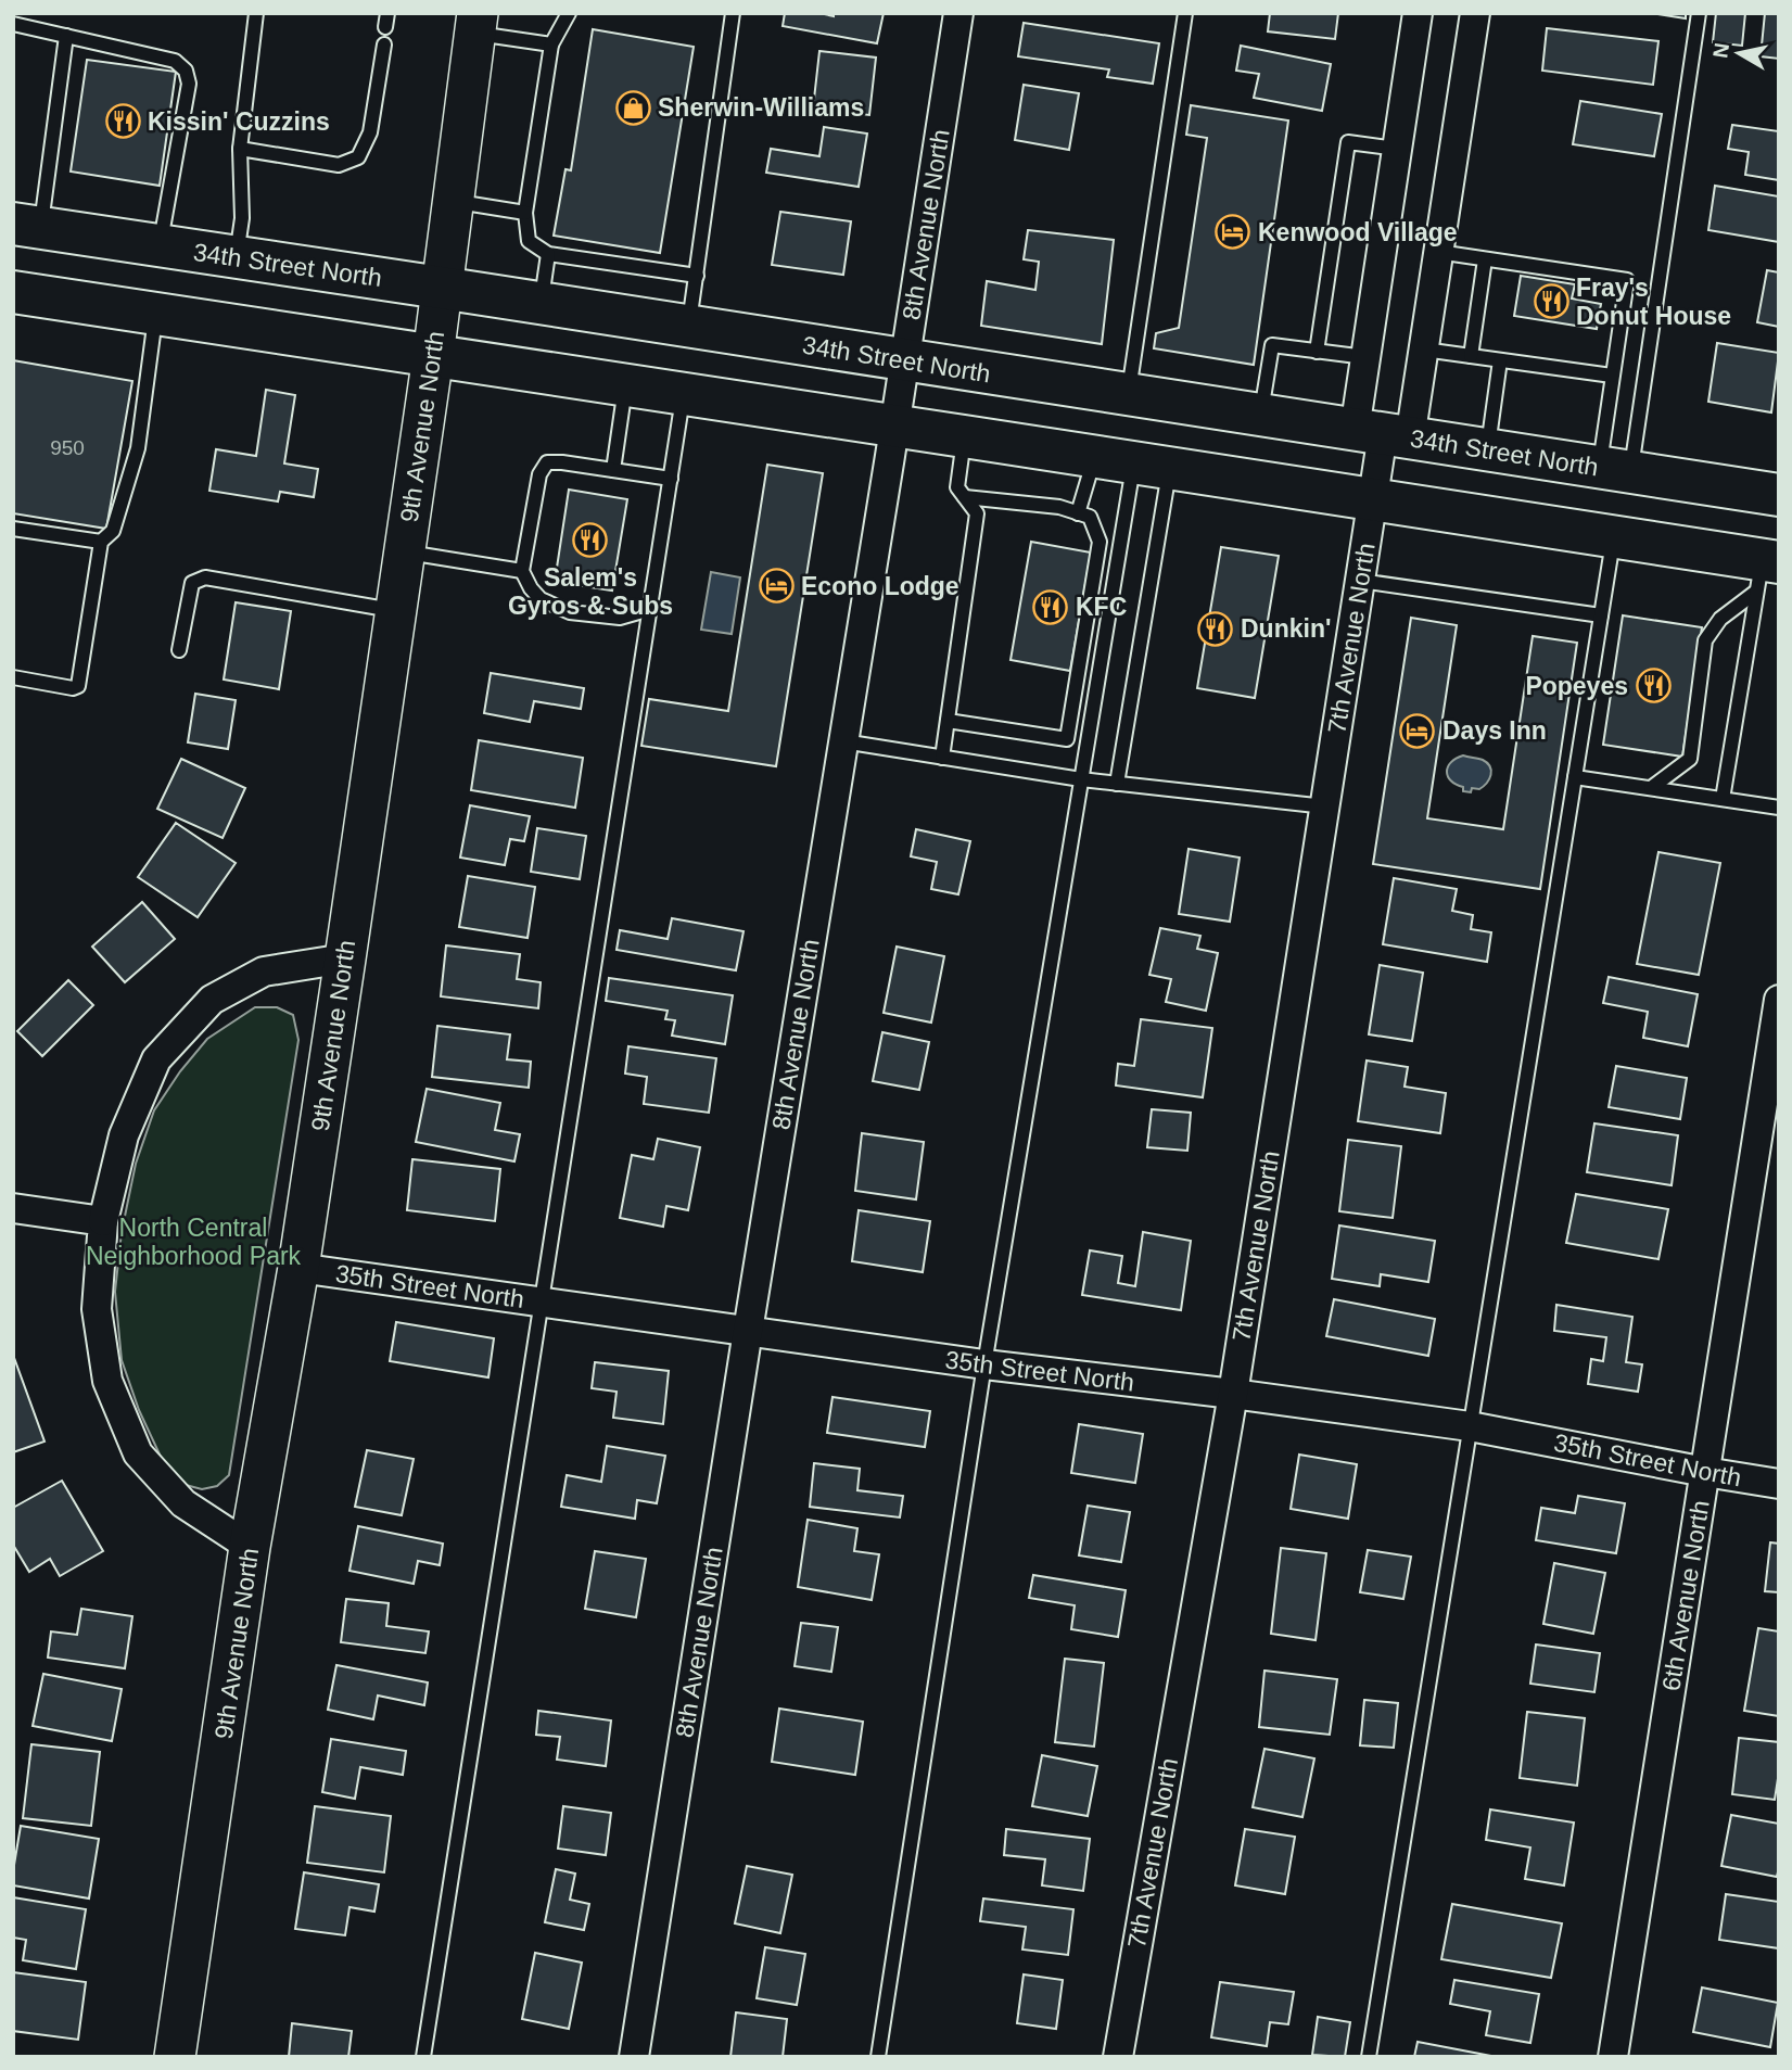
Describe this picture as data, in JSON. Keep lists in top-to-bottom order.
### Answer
{
  "streets": {
    "highway": ["34th Street North"],
    "street": [
      "8th Avenue North",
      "9th Avenue North",
      "7th Avenue North",
      "35th Street North",
      "6th Avenue North"
    ]
  },
  "crossings": [
    ["8th Avenue North", "34th Street North"],
    ["8th Avenue North", "35th Street North"],
    ["34th Street North", "9th Avenue North"],
    ["34th Street North", "7th Avenue North"],
    ["9th Avenue North", "35th Street North"],
    ["7th Avenue North", "35th Street North"],
    ["35th Street North", "6th Avenue North"]
  ],
  "parks": ["North Central Neighborhood Park"],
  "places": {
    "shop": ["Sherwin-Williams"],
    "restaurant": [
      "Kissin' Cuzzins",
      "Fray's Donut House",
      "Salem's Gyros & Subs",
      "KFC",
      "Dunkin'",
      "Popeyes"
    ],
    "hotel": ["Kenwood Village", "Econo Lodge", "Days Inn"]
  },
  "house_numbers": ["950"],
  "north": "left"
}
